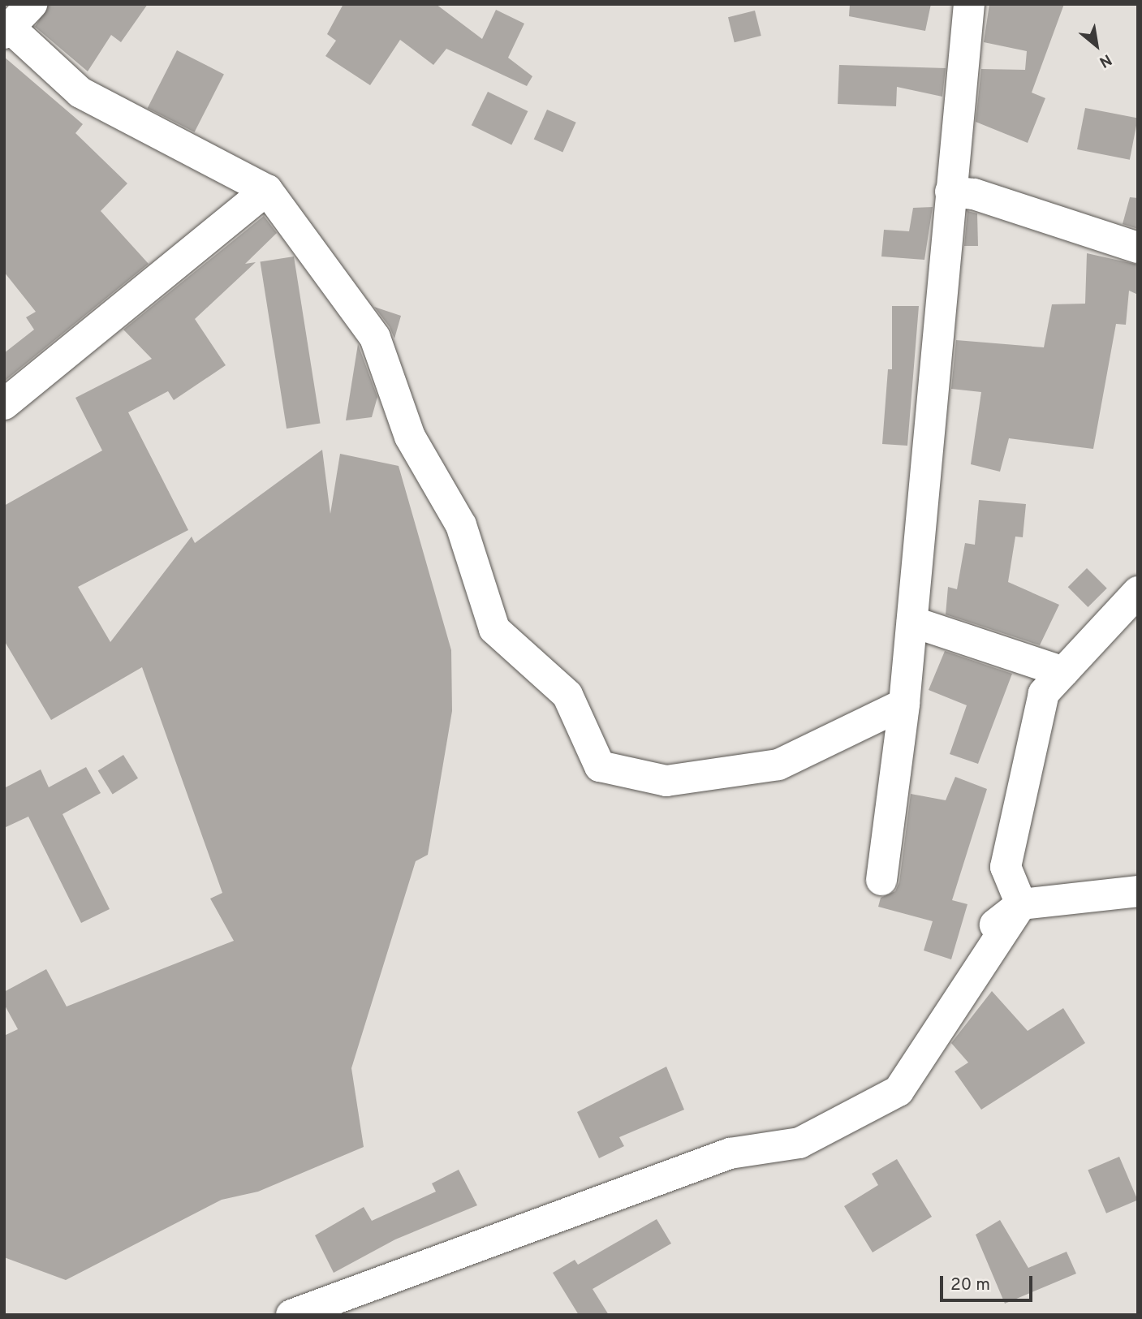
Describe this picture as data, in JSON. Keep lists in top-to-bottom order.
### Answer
{
  "scale_bar": "20 m",
  "north": "bottom right"
}
